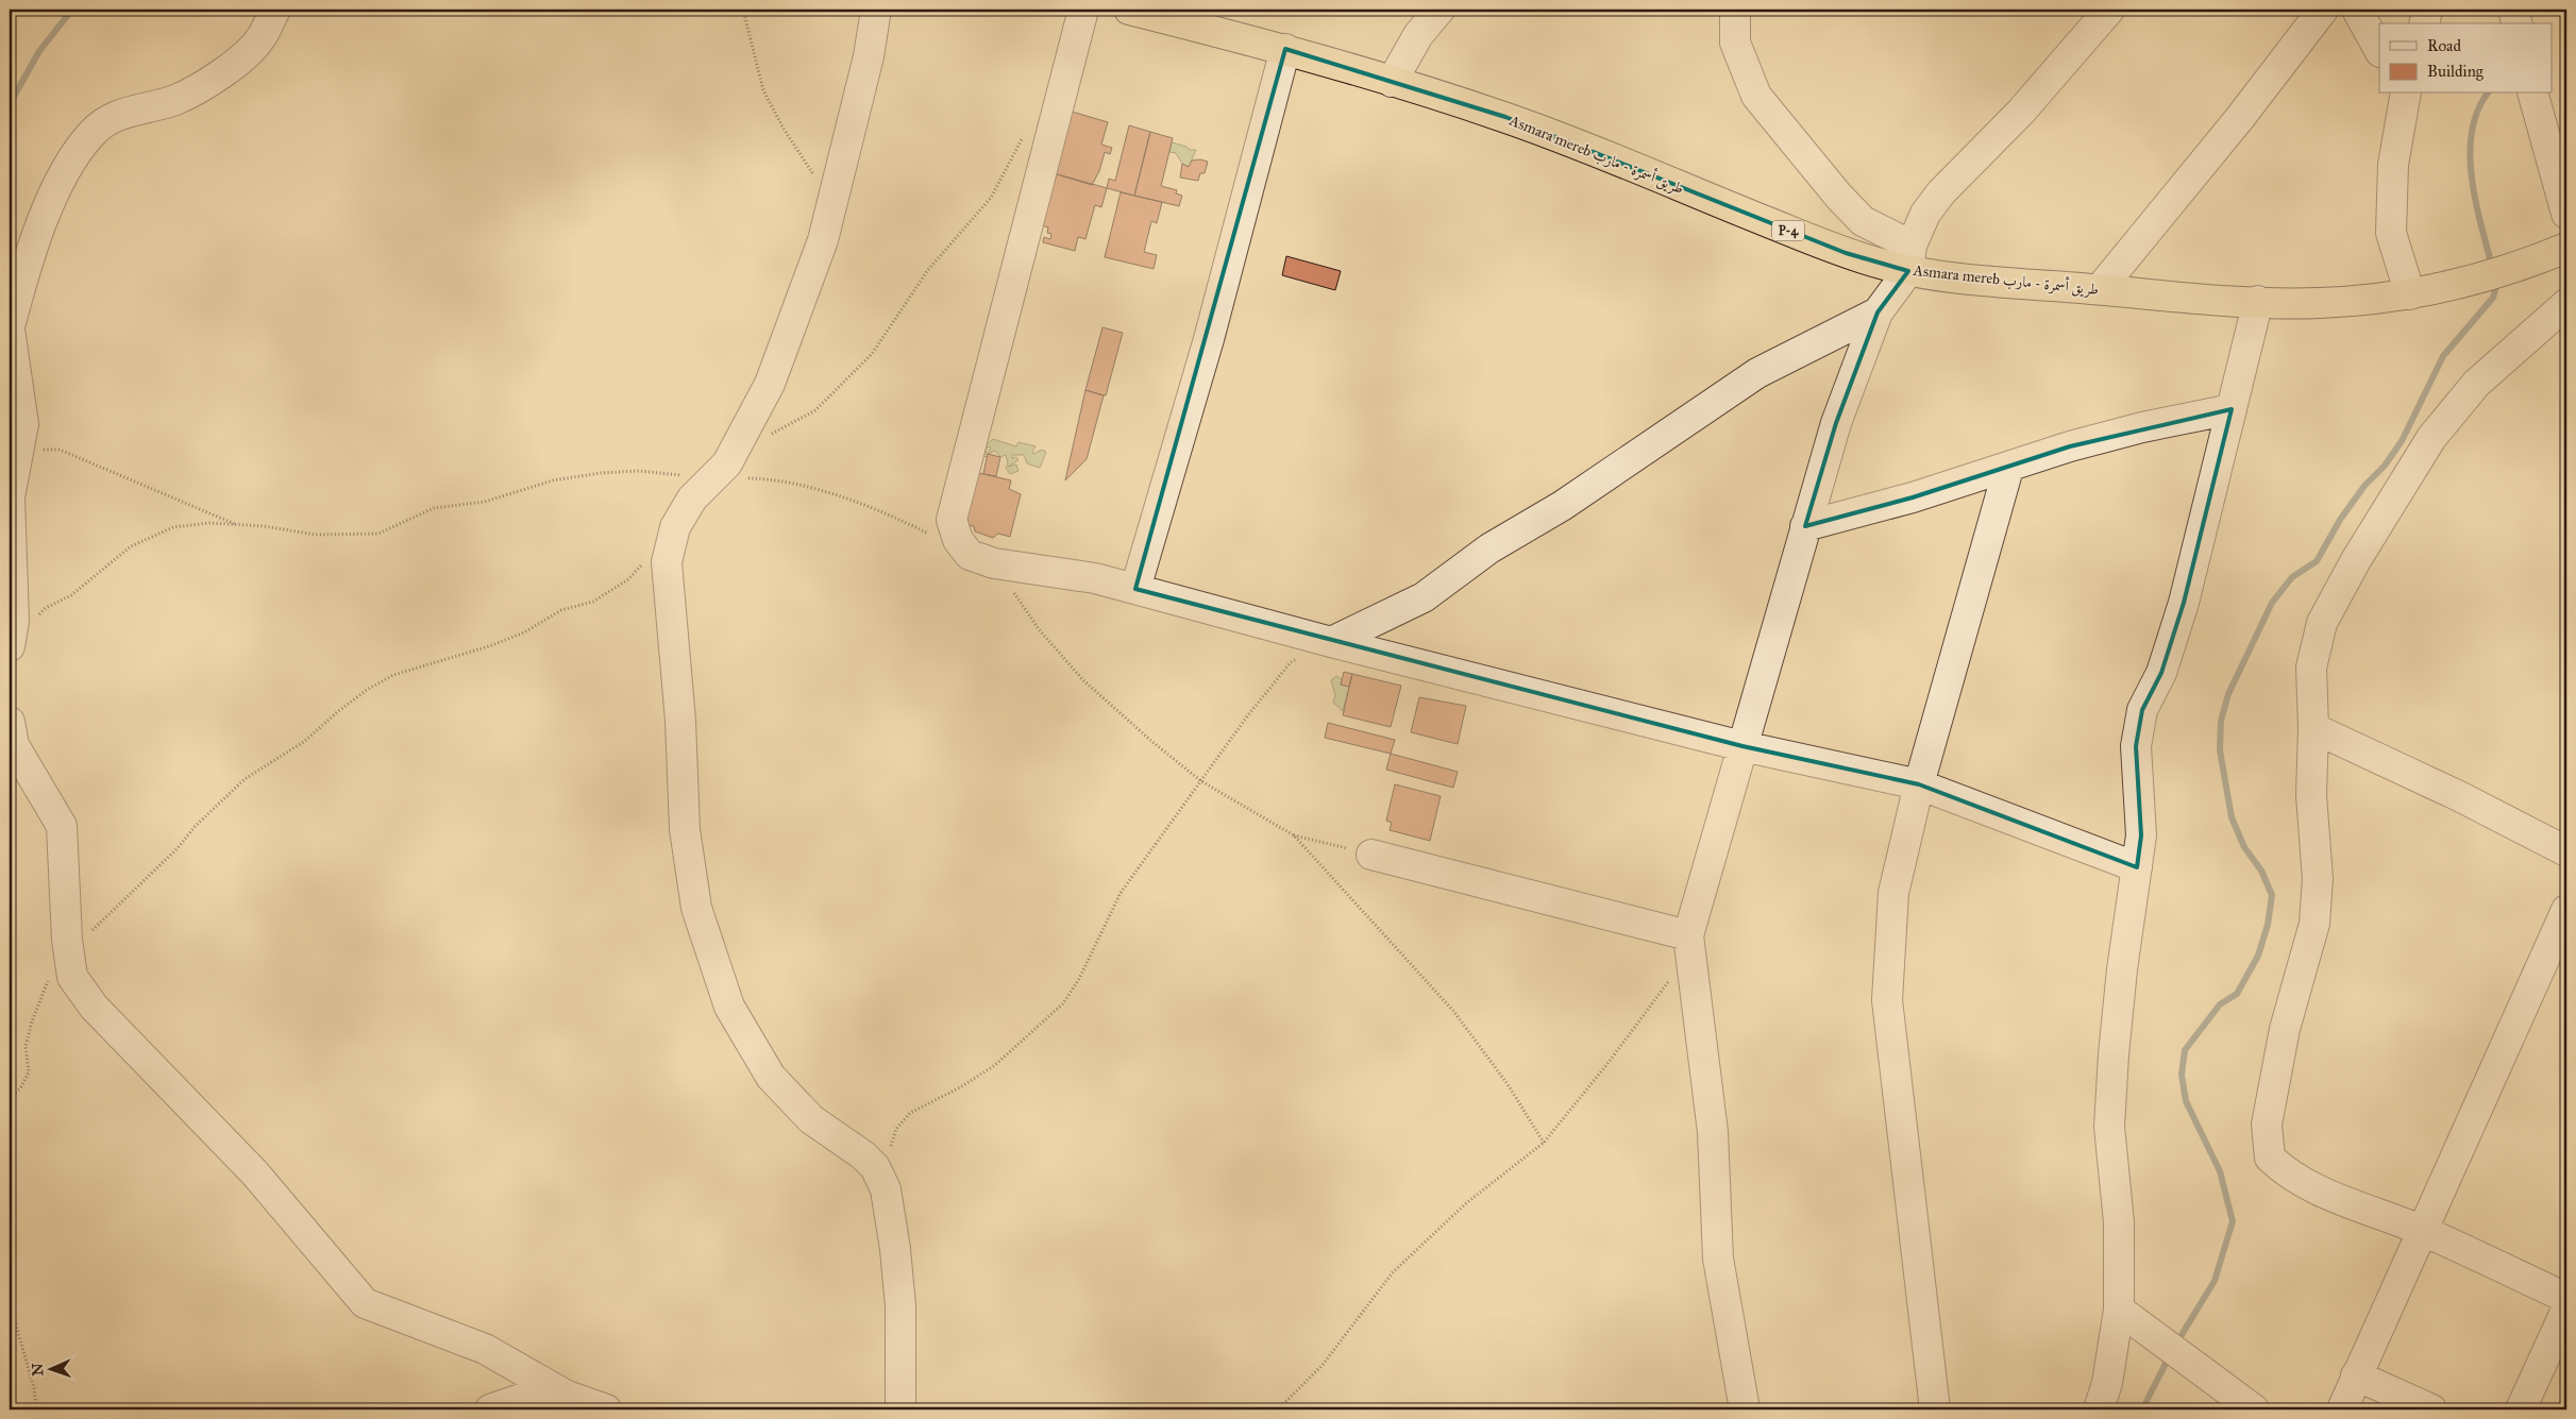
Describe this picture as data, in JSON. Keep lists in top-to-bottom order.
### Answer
{
  "streets": {
    "highway": ["Asmara mereb طريق أسمرة - مارب", "P-4"]
  },
  "legend": ["Road", "Building"],
  "north": "left"
}
